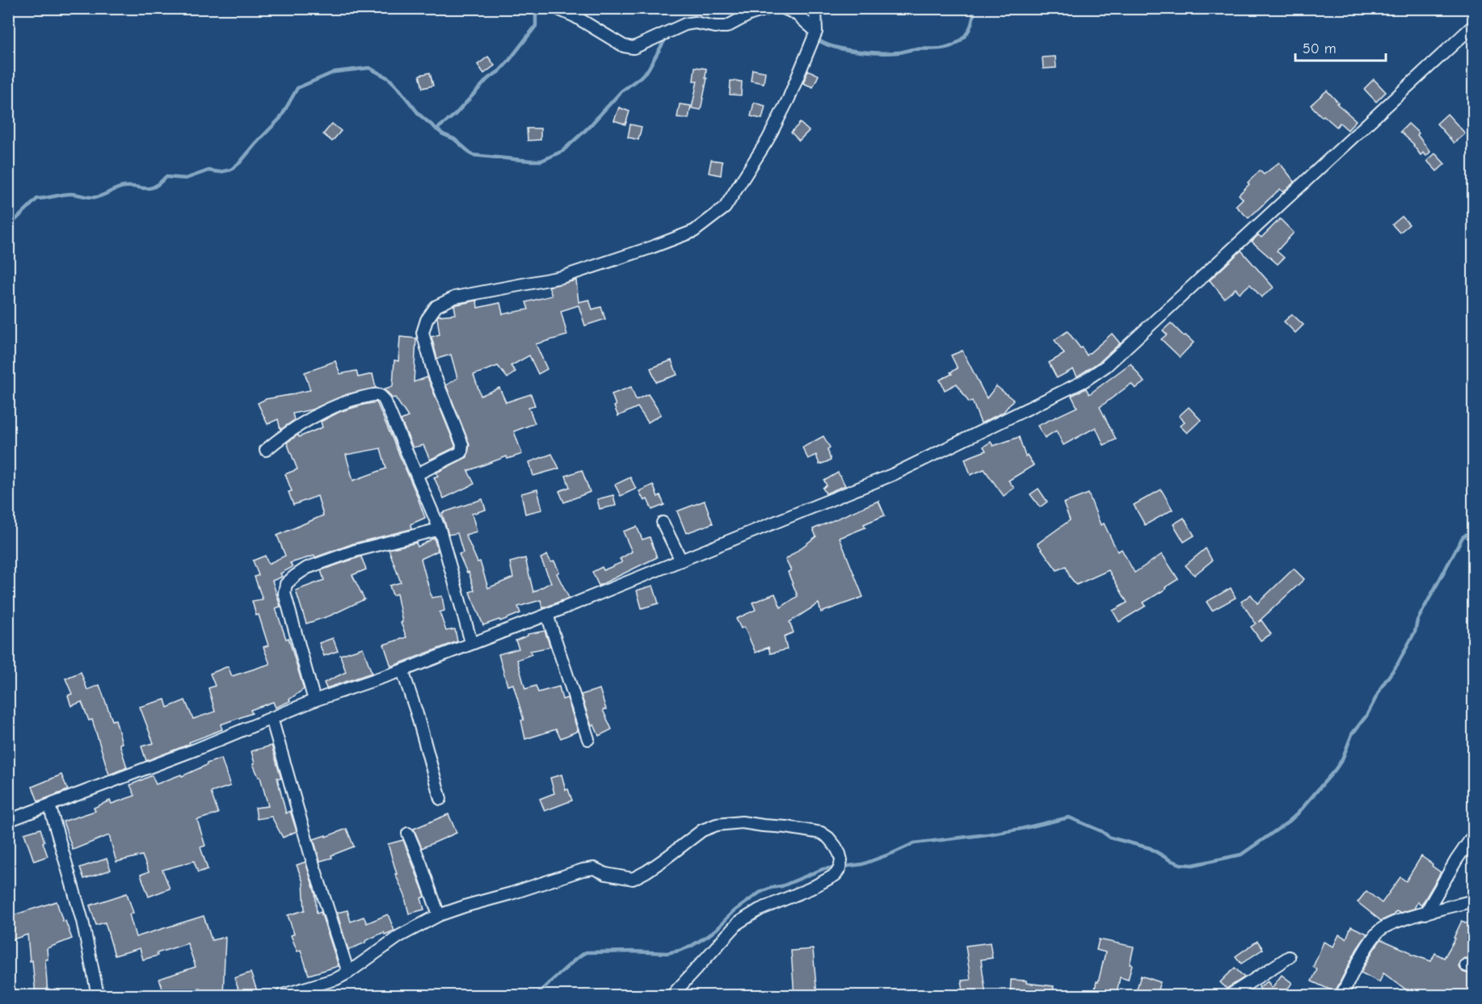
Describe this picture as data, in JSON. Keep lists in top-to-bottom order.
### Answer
{
  "scale_bar": "50 m"
}
